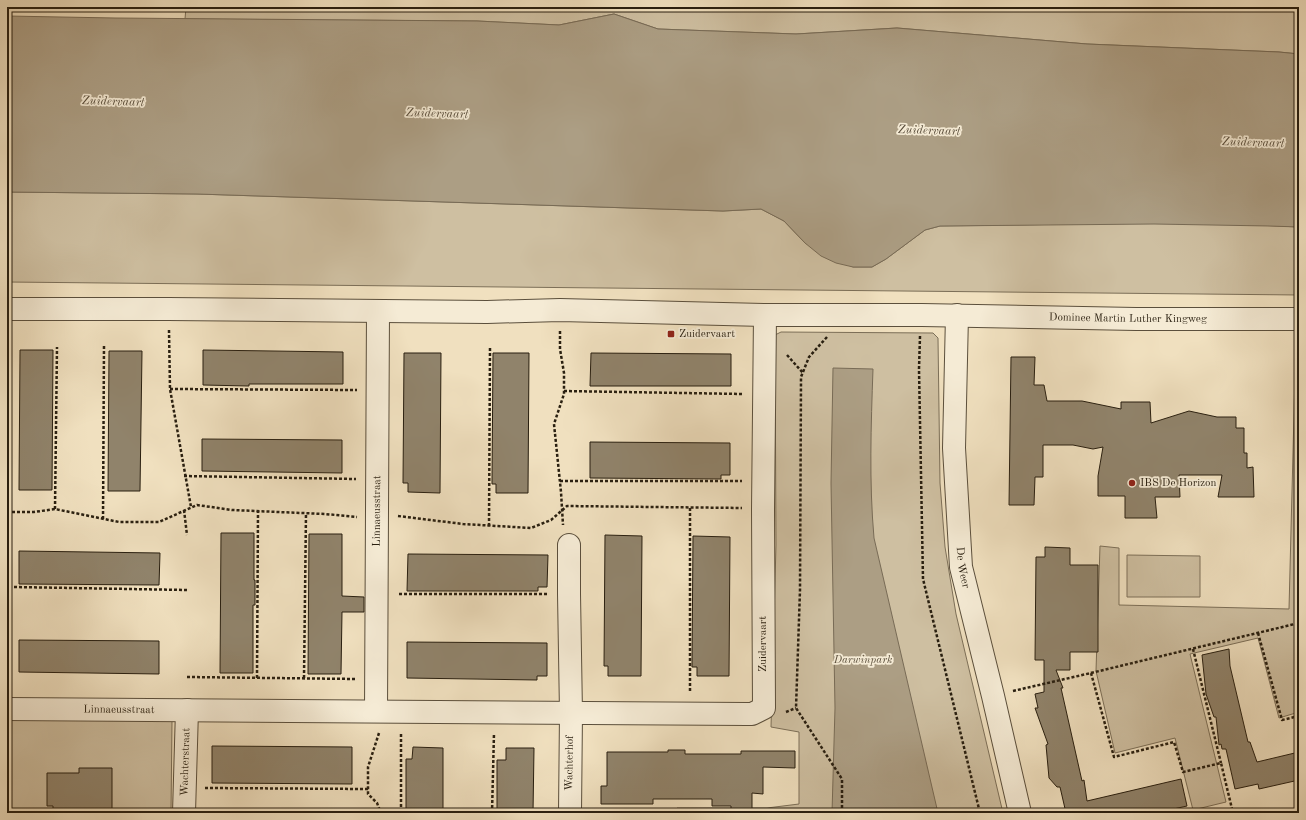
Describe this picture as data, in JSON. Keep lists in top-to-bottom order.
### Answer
{
  "streets": {
    "street": [
      "Dominee Martin Luther Kingweg",
      "Linnaeusstraat",
      "De Weer",
      "Zuidervaart",
      "Wachterstraat",
      "Wachterhof"
    ]
  },
  "crossings": [
    ["Dominee Martin Luther Kingweg", "De Weer"],
    ["Linnaeusstraat", "Zuidervaart"],
    ["Linnaeusstraat", "Wachterstraat"],
    ["Linnaeusstraat", "Wachterhof"],
    ["Zuidervaart", "Wachterhof"]
  ],
  "water": ["Zuidervaart"],
  "parks": ["Darwinpark"],
  "places": {
    "transit": ["Zuidervaart"],
    "other": ["IBS De Horizon"]
  }
}
